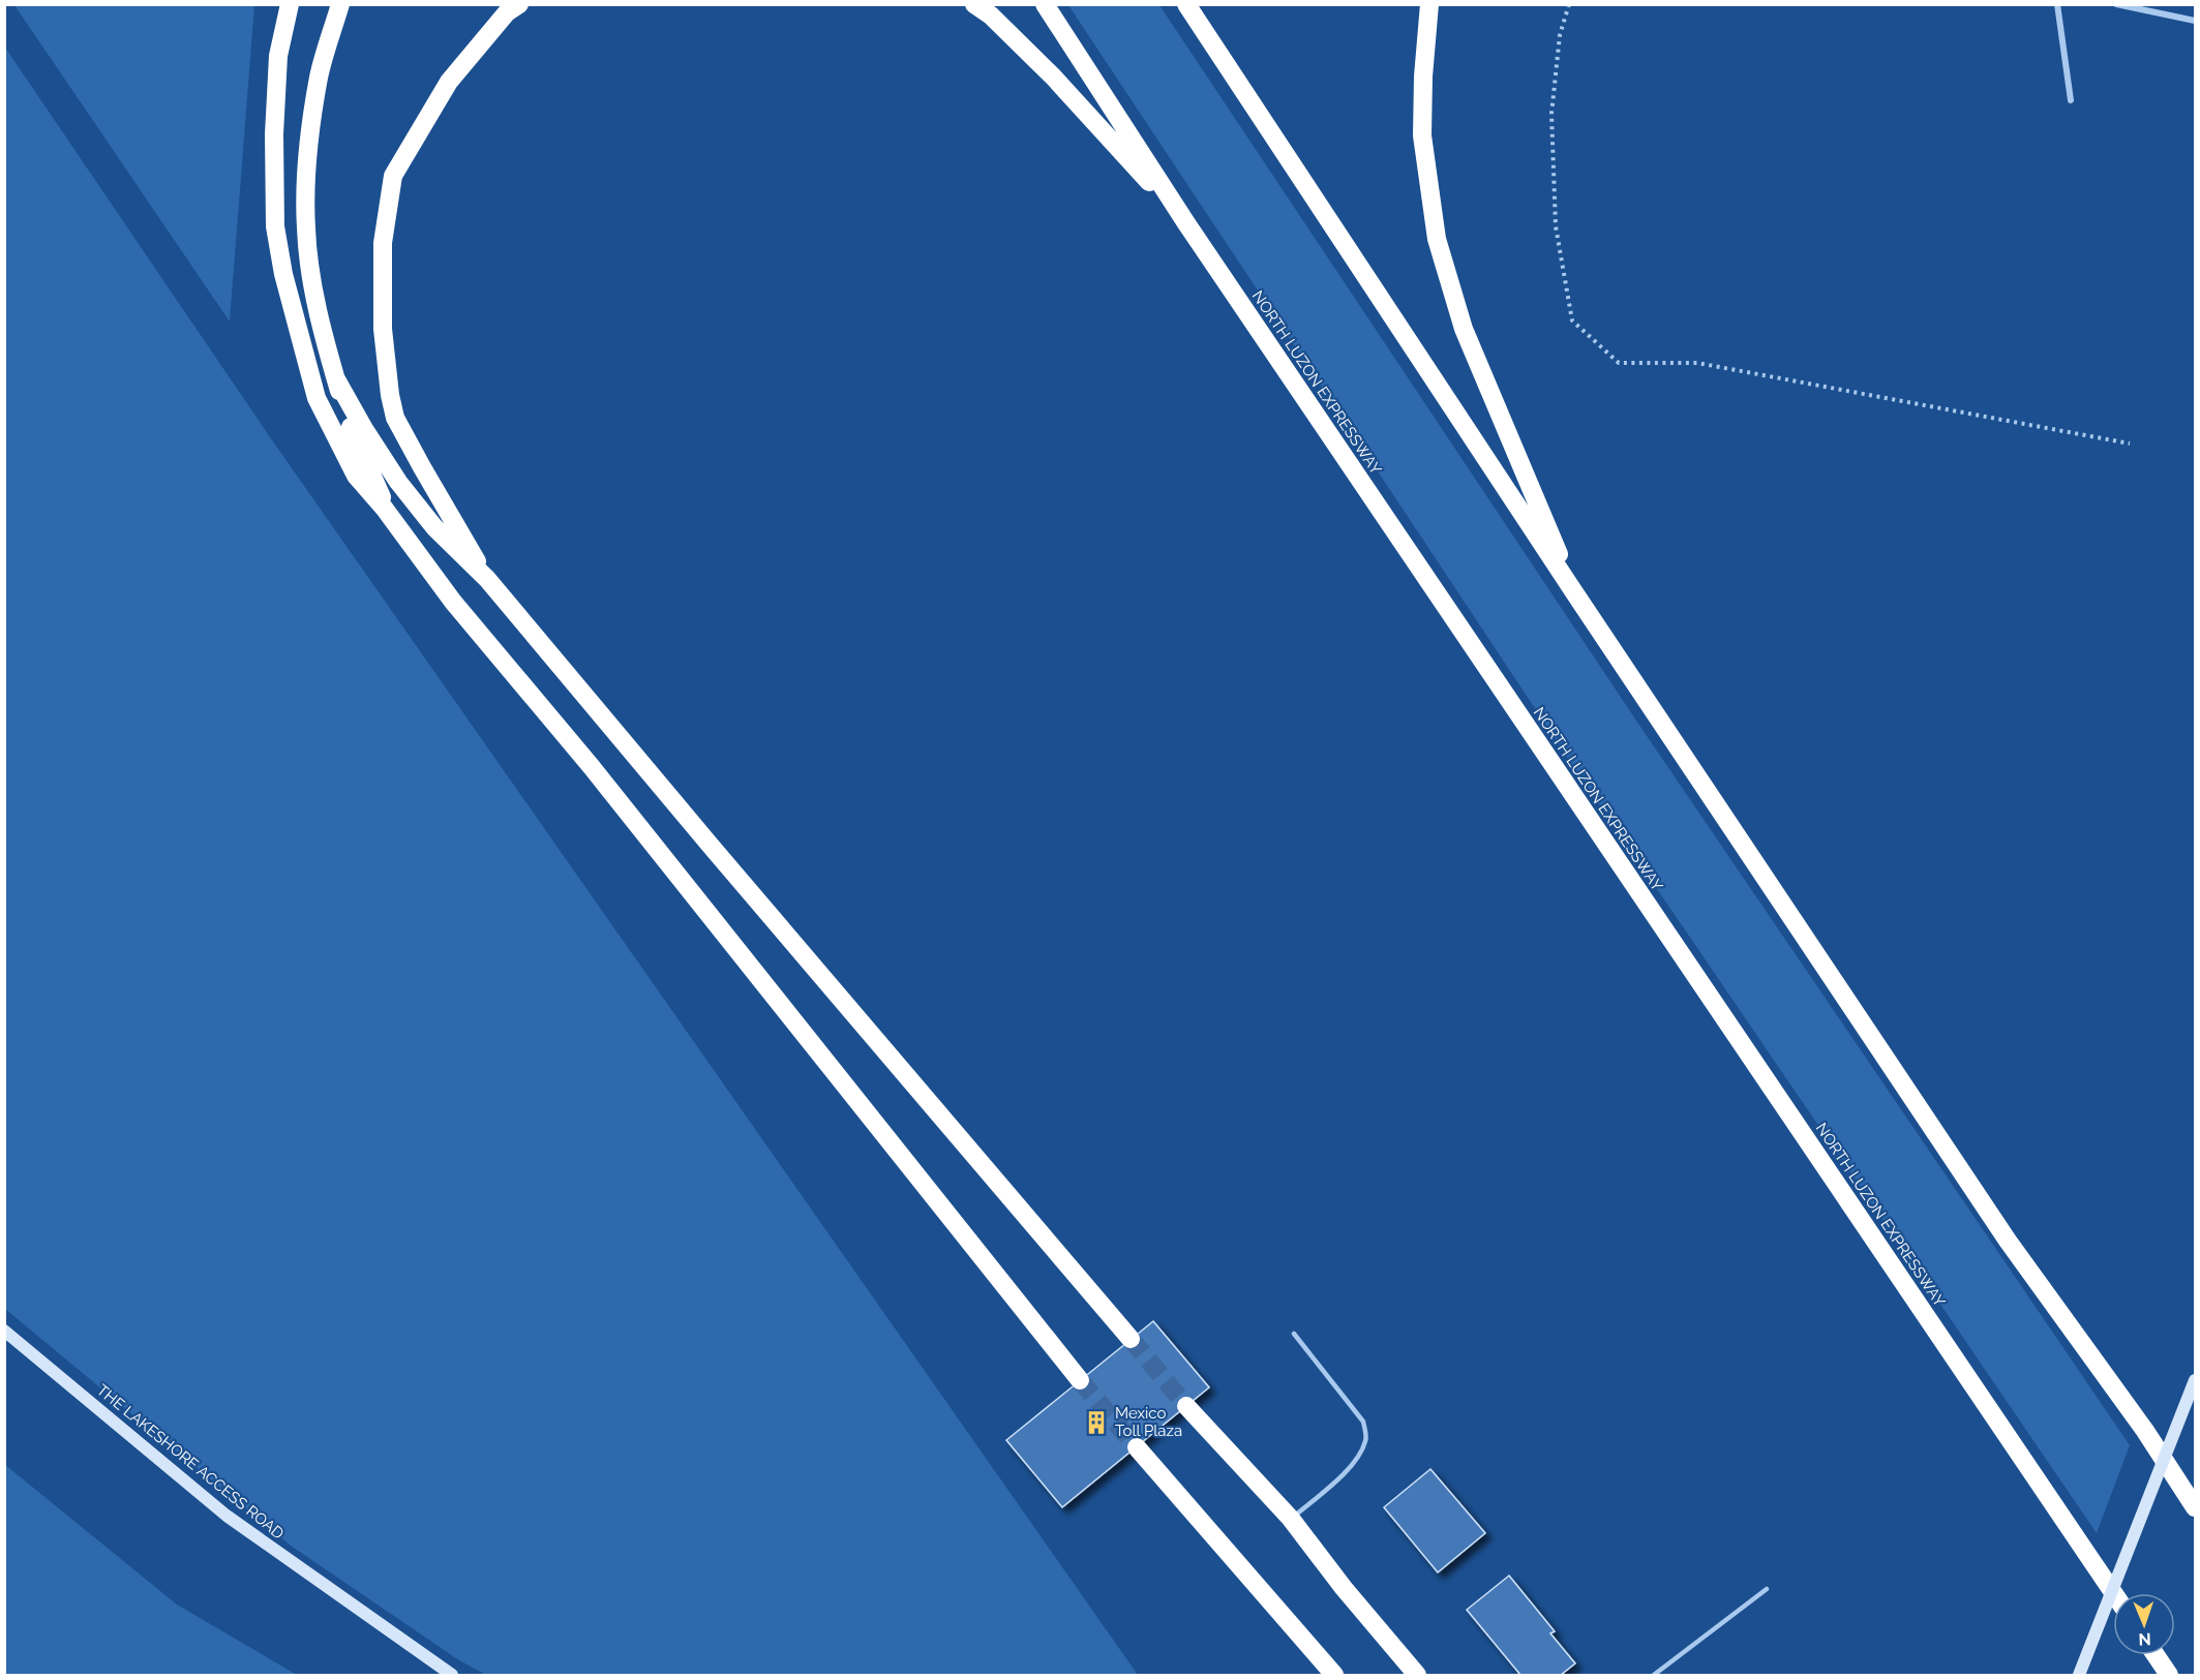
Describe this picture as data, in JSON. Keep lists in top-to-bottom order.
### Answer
{
  "streets": {
    "highway": ["NORTH LUZON EXPRESSWAY"],
    "street": ["THE LAKESHORE ACCESS ROAD"]
  },
  "places": {
    "building": ["Mexico Toll Plaza"]
  },
  "north": "bottom"
}
